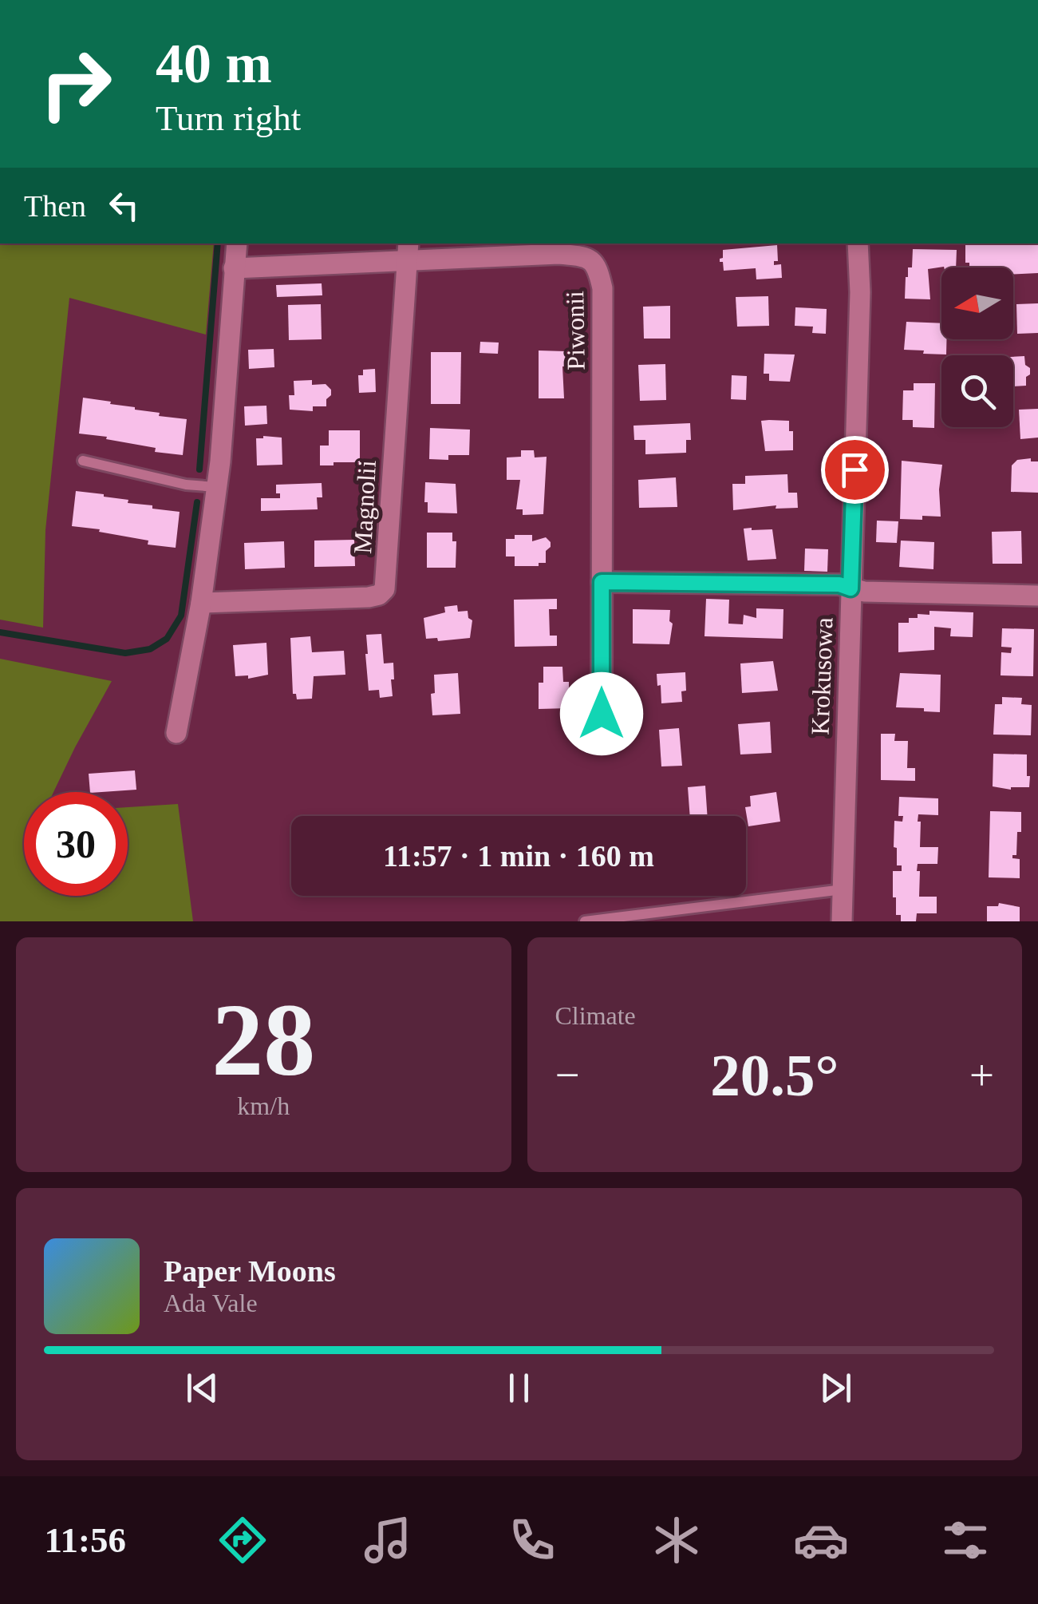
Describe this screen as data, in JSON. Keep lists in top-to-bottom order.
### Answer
{
  "streets": {
    "street": ["Piwonii", "Magnolii", "Krokusowa"]
  },
  "crossings": [
    ["Piwonii", "Magnolii"]
  ],
  "north": "left",
  "page": {
    "turn": ["40 m", "Turn right"],
    "then": "Then",
    "limit": "30",
    "trip": "11:57 · 1 min · 160 m",
    "tile": [
      ["28", "km/h"],
      "Climate"
    ],
    "heat": ["−", "20.5°", "+"],
    "song": ["Paper Moons", "Ada Vale"],
    "tabs": "11:56"
  }
}
